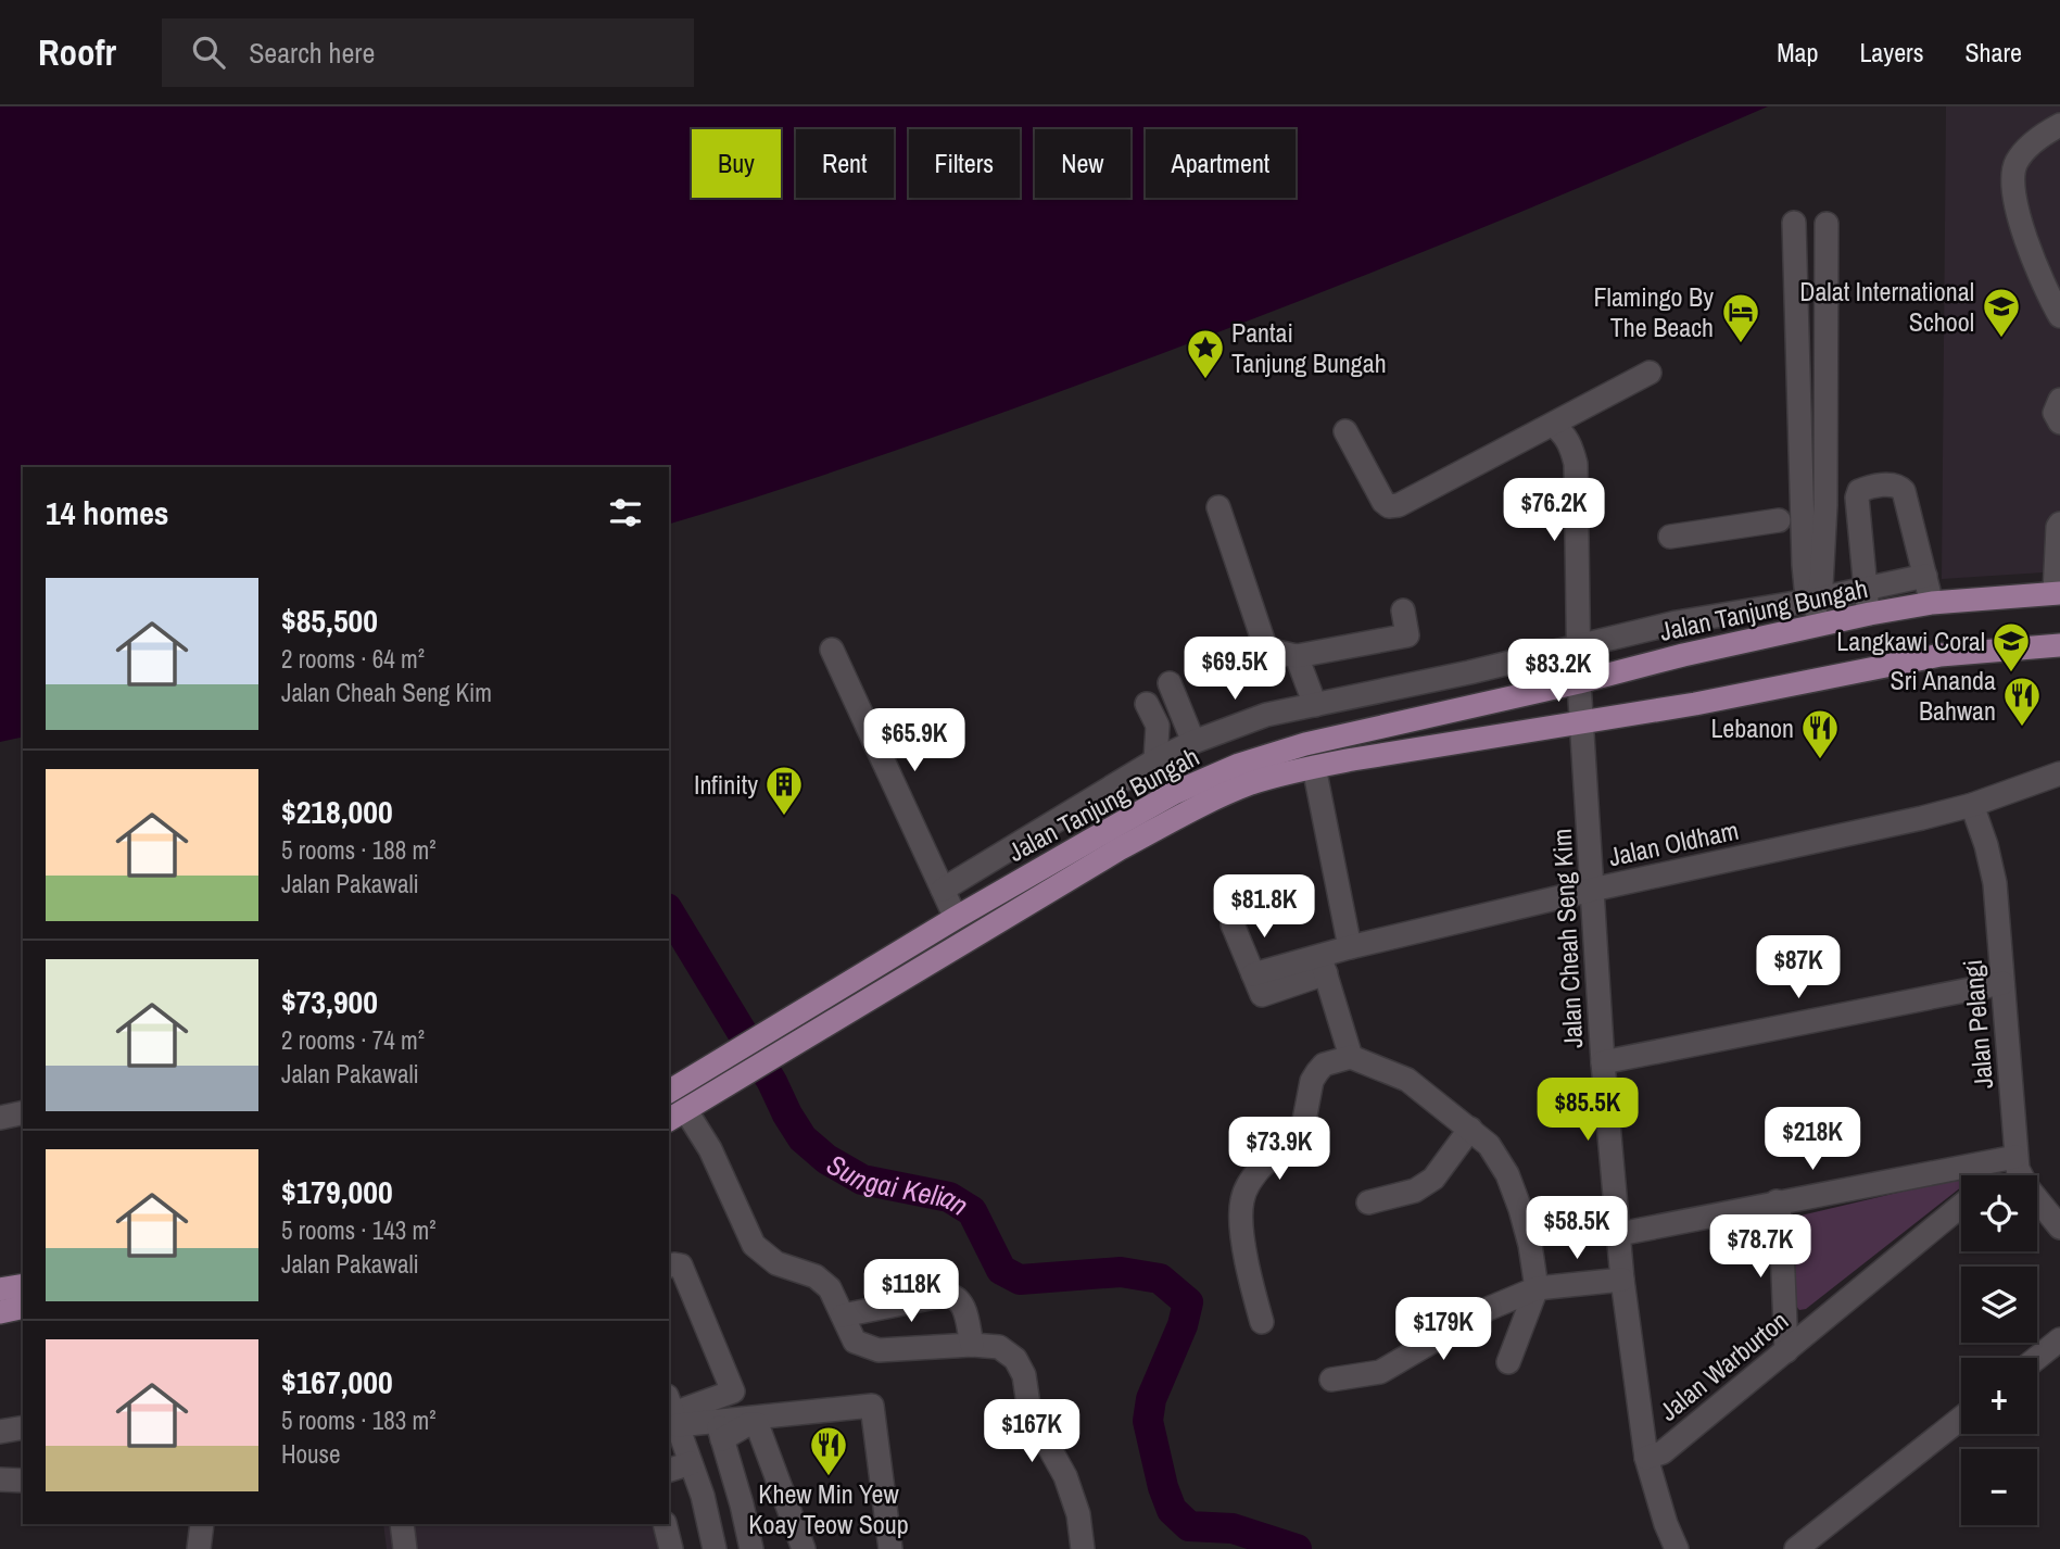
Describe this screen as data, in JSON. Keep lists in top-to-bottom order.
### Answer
{
  "streets": {
    "main road": ["Jalan Tanjung Bungah"],
    "street": [
      "Jalan Oldham",
      "Jalan Cheah Seng Kim",
      "Jalan Pelangi",
      "Jalan Warburton"
    ]
  },
  "crossings": [
    ["Jalan Tanjung Bungah", "Jalan Cheah Seng Kim"],
    ["Jalan Oldham", "Jalan Cheah Seng Kim"],
    ["Jalan Oldham", "Jalan Pelangi"],
    ["Jalan Cheah Seng Kim", "Jalan Warburton"]
  ],
  "water": ["Sungai Kelian"],
  "places": {
    "school or university": ["Dalat International School", "Langkawi Coral"],
    "hotel": ["Flamingo By The Beach"],
    "place": ["Pantai Tanjung Bungah"],
    "restaurant": ["Sri Ananda Bahwan", "Lebanon", "Khew Min Yew Koay Teow Soup"],
    "building": ["Infinity"]
  },
  "page": {
    "header": "Roofr",
    "search": "Search here",
    "nav": ["Map", "Layers", "Share"],
    "chip": [
      "Buy",
      "Rent",
      "Filters",
      "New",
      "Apartment"
    ],
    "heading": "14 homes",
    "price": [
      "$76.2K",
      "$69.5K",
      "$83.2K",
      "$65.9K",
      "$81.8K",
      "$87K",
      "$85.5K",
      "$218K",
      "$73.9K",
      "$58.5K",
      "$78.7K",
      "$118K",
      "$179K",
      "$167K"
    ],
    "list": [
      {
        "name": "$85,500",
        "note": "2 rooms · 64 m² · Jalan Cheah Seng Kim"
      },
      {
        "name": "$218,000",
        "note": "5 rooms · 188 m² · Jalan Pakawali"
      },
      {
        "name": "$73,900",
        "note": "2 rooms · 74 m² · Jalan Pakawali"
      },
      {
        "name": "$179,000",
        "note": "5 rooms · 143 m² · Jalan Pakawali"
      },
      {
        "name": "$167,000",
        "note": "5 rooms · 183 m² · House"
      }
    ],
    "map_buttons": ["+", "−"]
  }
}
